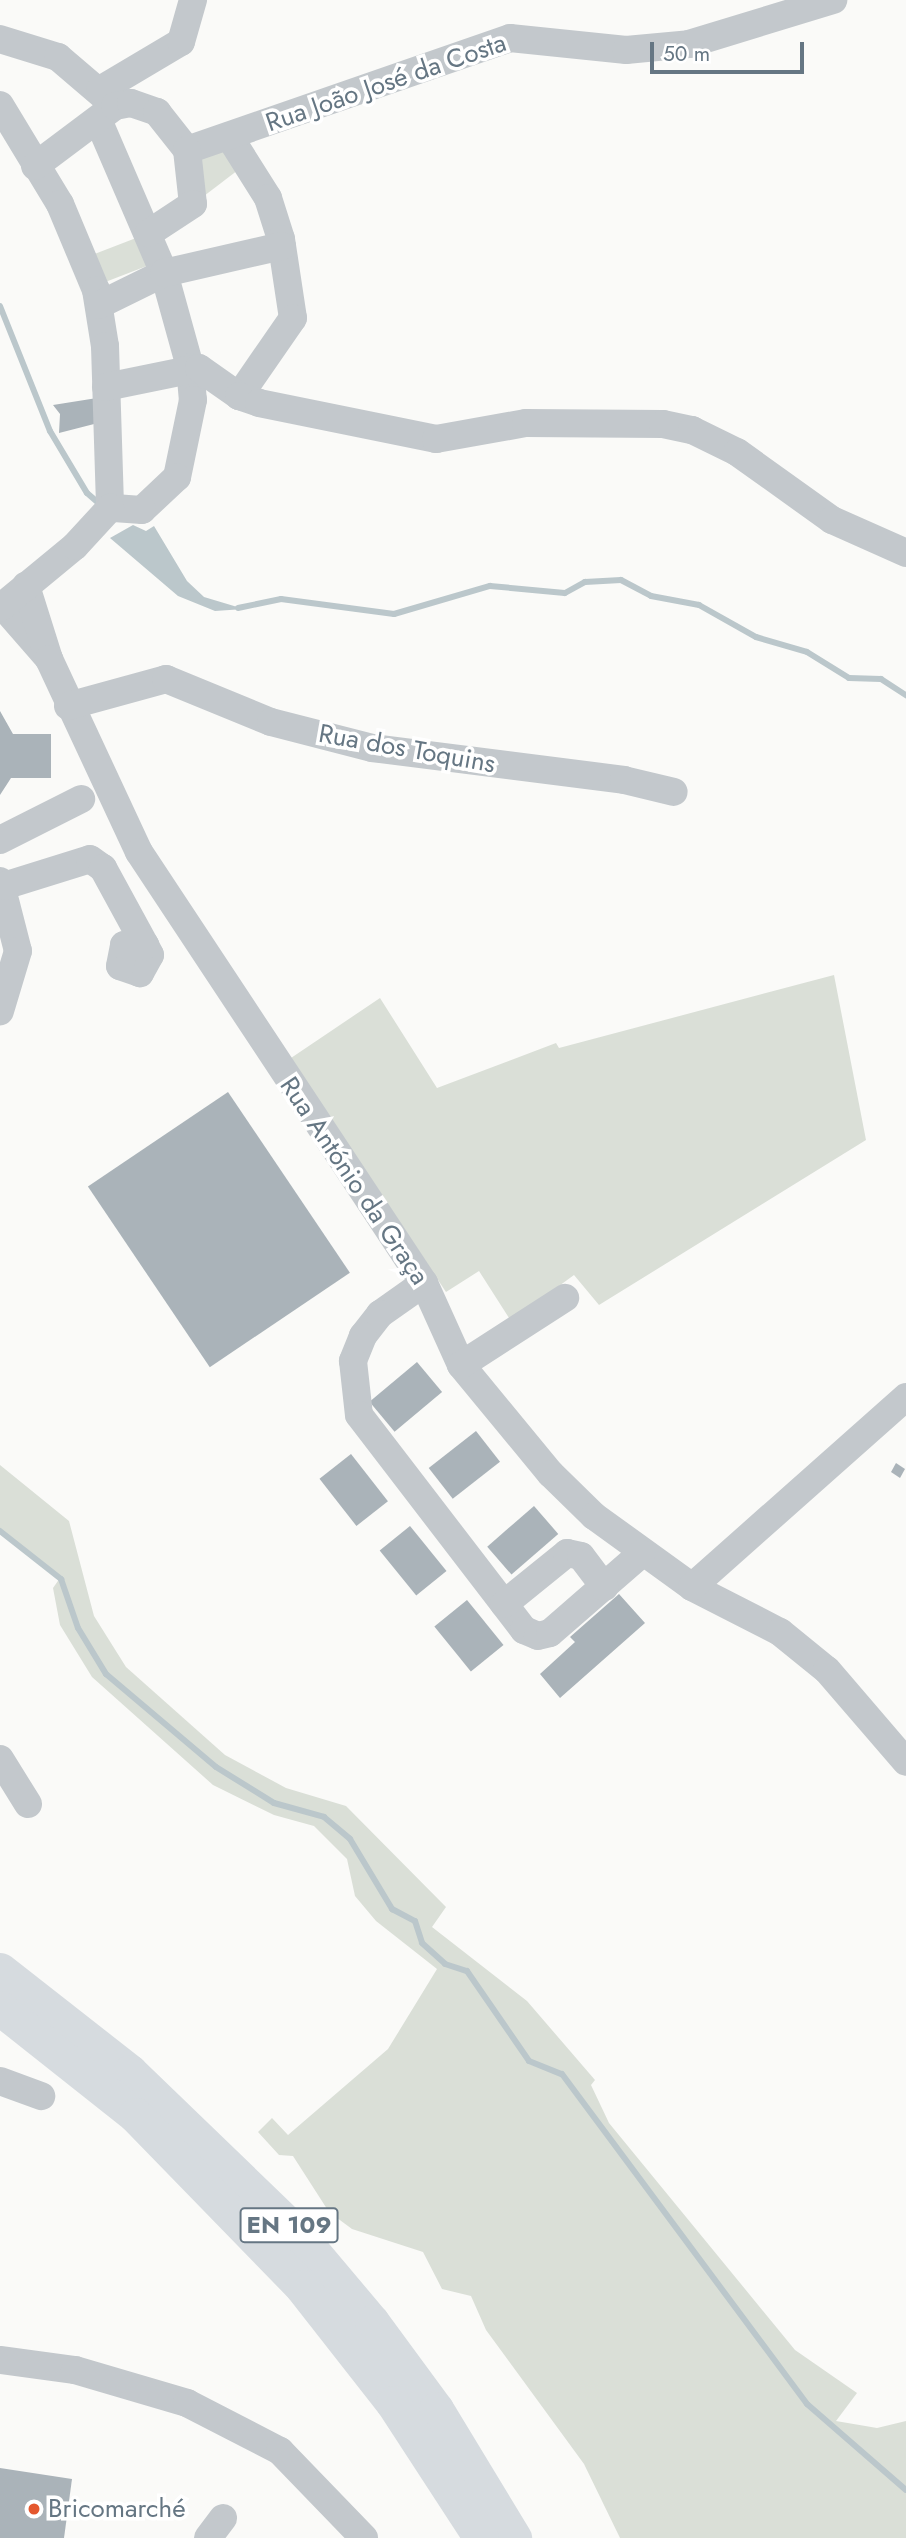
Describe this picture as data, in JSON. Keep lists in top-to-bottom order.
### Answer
{
  "streets": {
    "main road": ["EN 109"],
    "street": ["Rua João José da Costa", "Rua dos Toquins", "Rua António da Graça"]
  },
  "crossings": [
    ["Rua dos Toquins", "Rua António da Graça"]
  ],
  "places": ["Bricomarché"],
  "scale_bar": "50 m"
}
